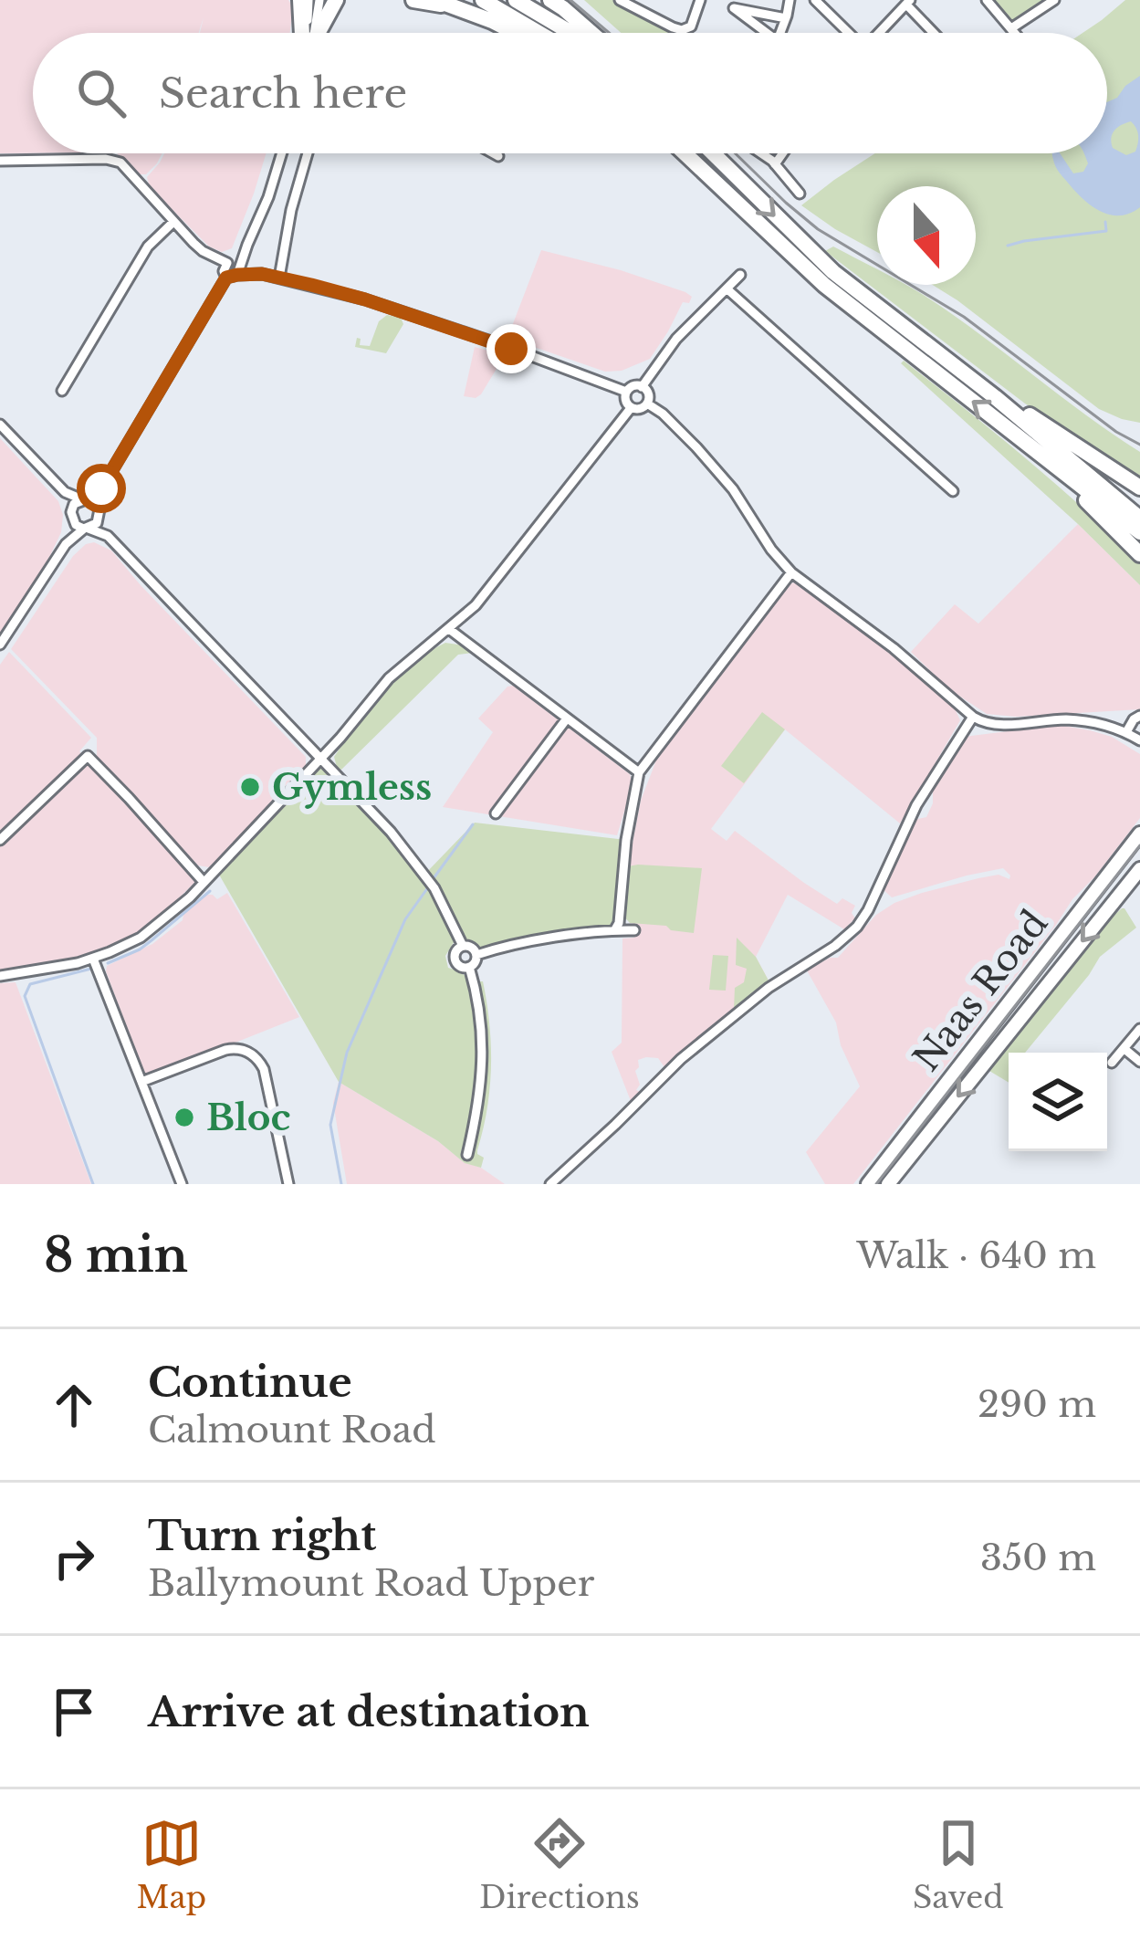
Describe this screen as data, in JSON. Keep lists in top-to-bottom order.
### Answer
{
  "streets": {
    "main road": ["Naas Road"]
  },
  "places": ["Gymless", "Bloc"],
  "north": "bottom",
  "page": {
    "search": "Search here",
    "heading": ["8 min", "Walk · 640 m"],
    "list": [
      ["Continue", "Calmount Road", "290 m"],
      ["Turn right", "Ballymount Road Upper", "350 m"],
      "Arrive at destination"
    ],
    "nav": ["Map", "Directions", "Saved"]
  }
}
